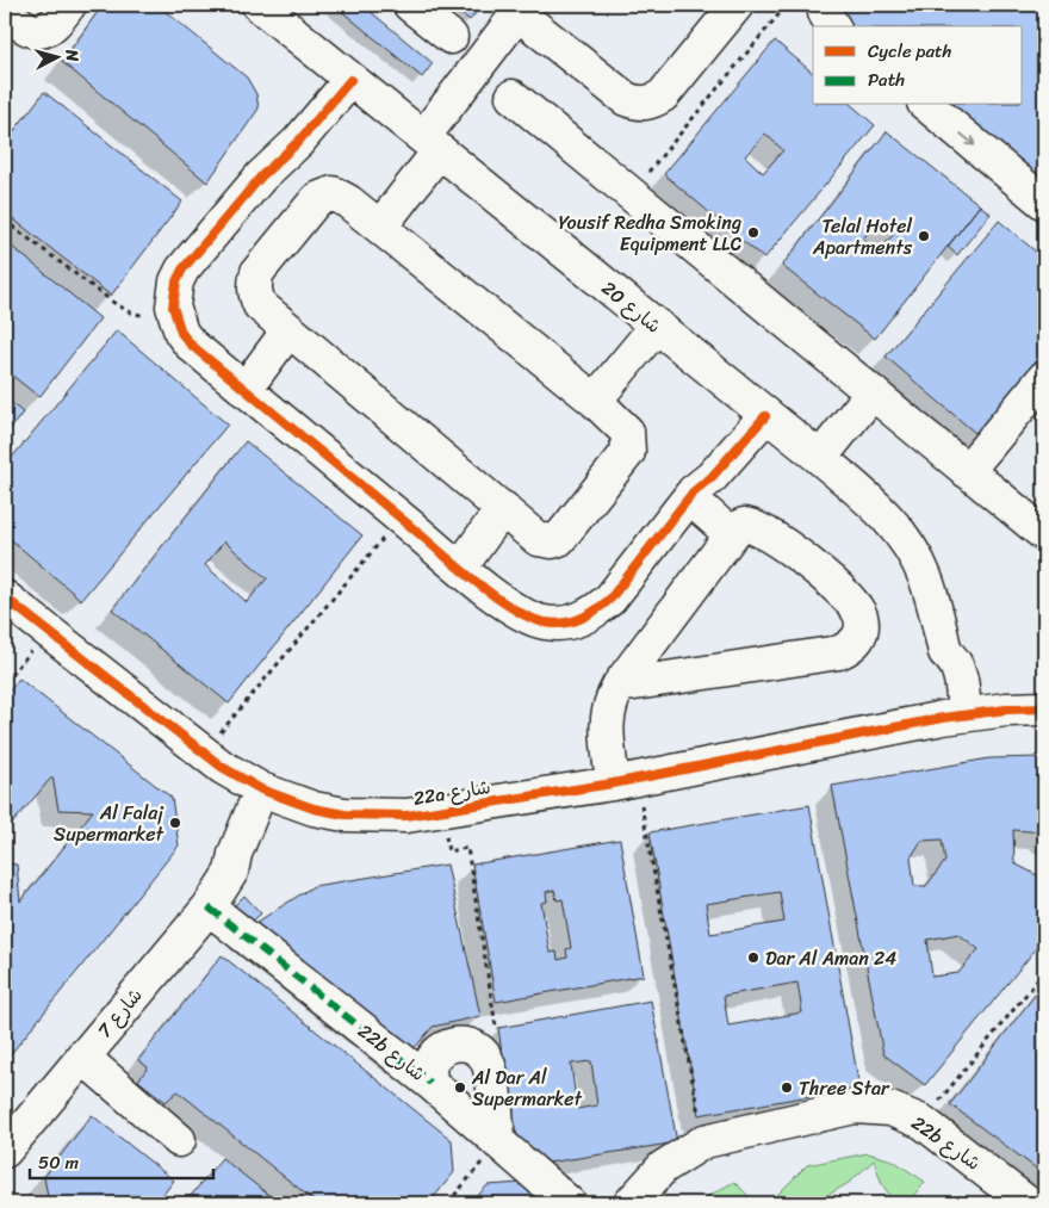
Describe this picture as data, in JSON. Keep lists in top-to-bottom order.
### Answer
{
  "streets": {
    "street": [
      "شارع 20",
      "22a شارع",
      "شارع 7",
      "22b شارع"
    ]
  },
  "crossings": [
    ["شارع 20", "22a شارع"],
    ["22a شارع", "شارع 7"],
    ["شارع 7", "22b شارع"]
  ],
  "places": [
    "Yousif Redha Smoking Equipment LLC",
    "Telal Hotel Apartments",
    "Al Falaj Supermarket",
    "Dar Al Aman 24",
    "Al Dar Al Supermarket",
    "Three Star"
  ],
  "legend": ["Cycle path", "Path"],
  "scale_bar": "50 m",
  "north": "right"
}
